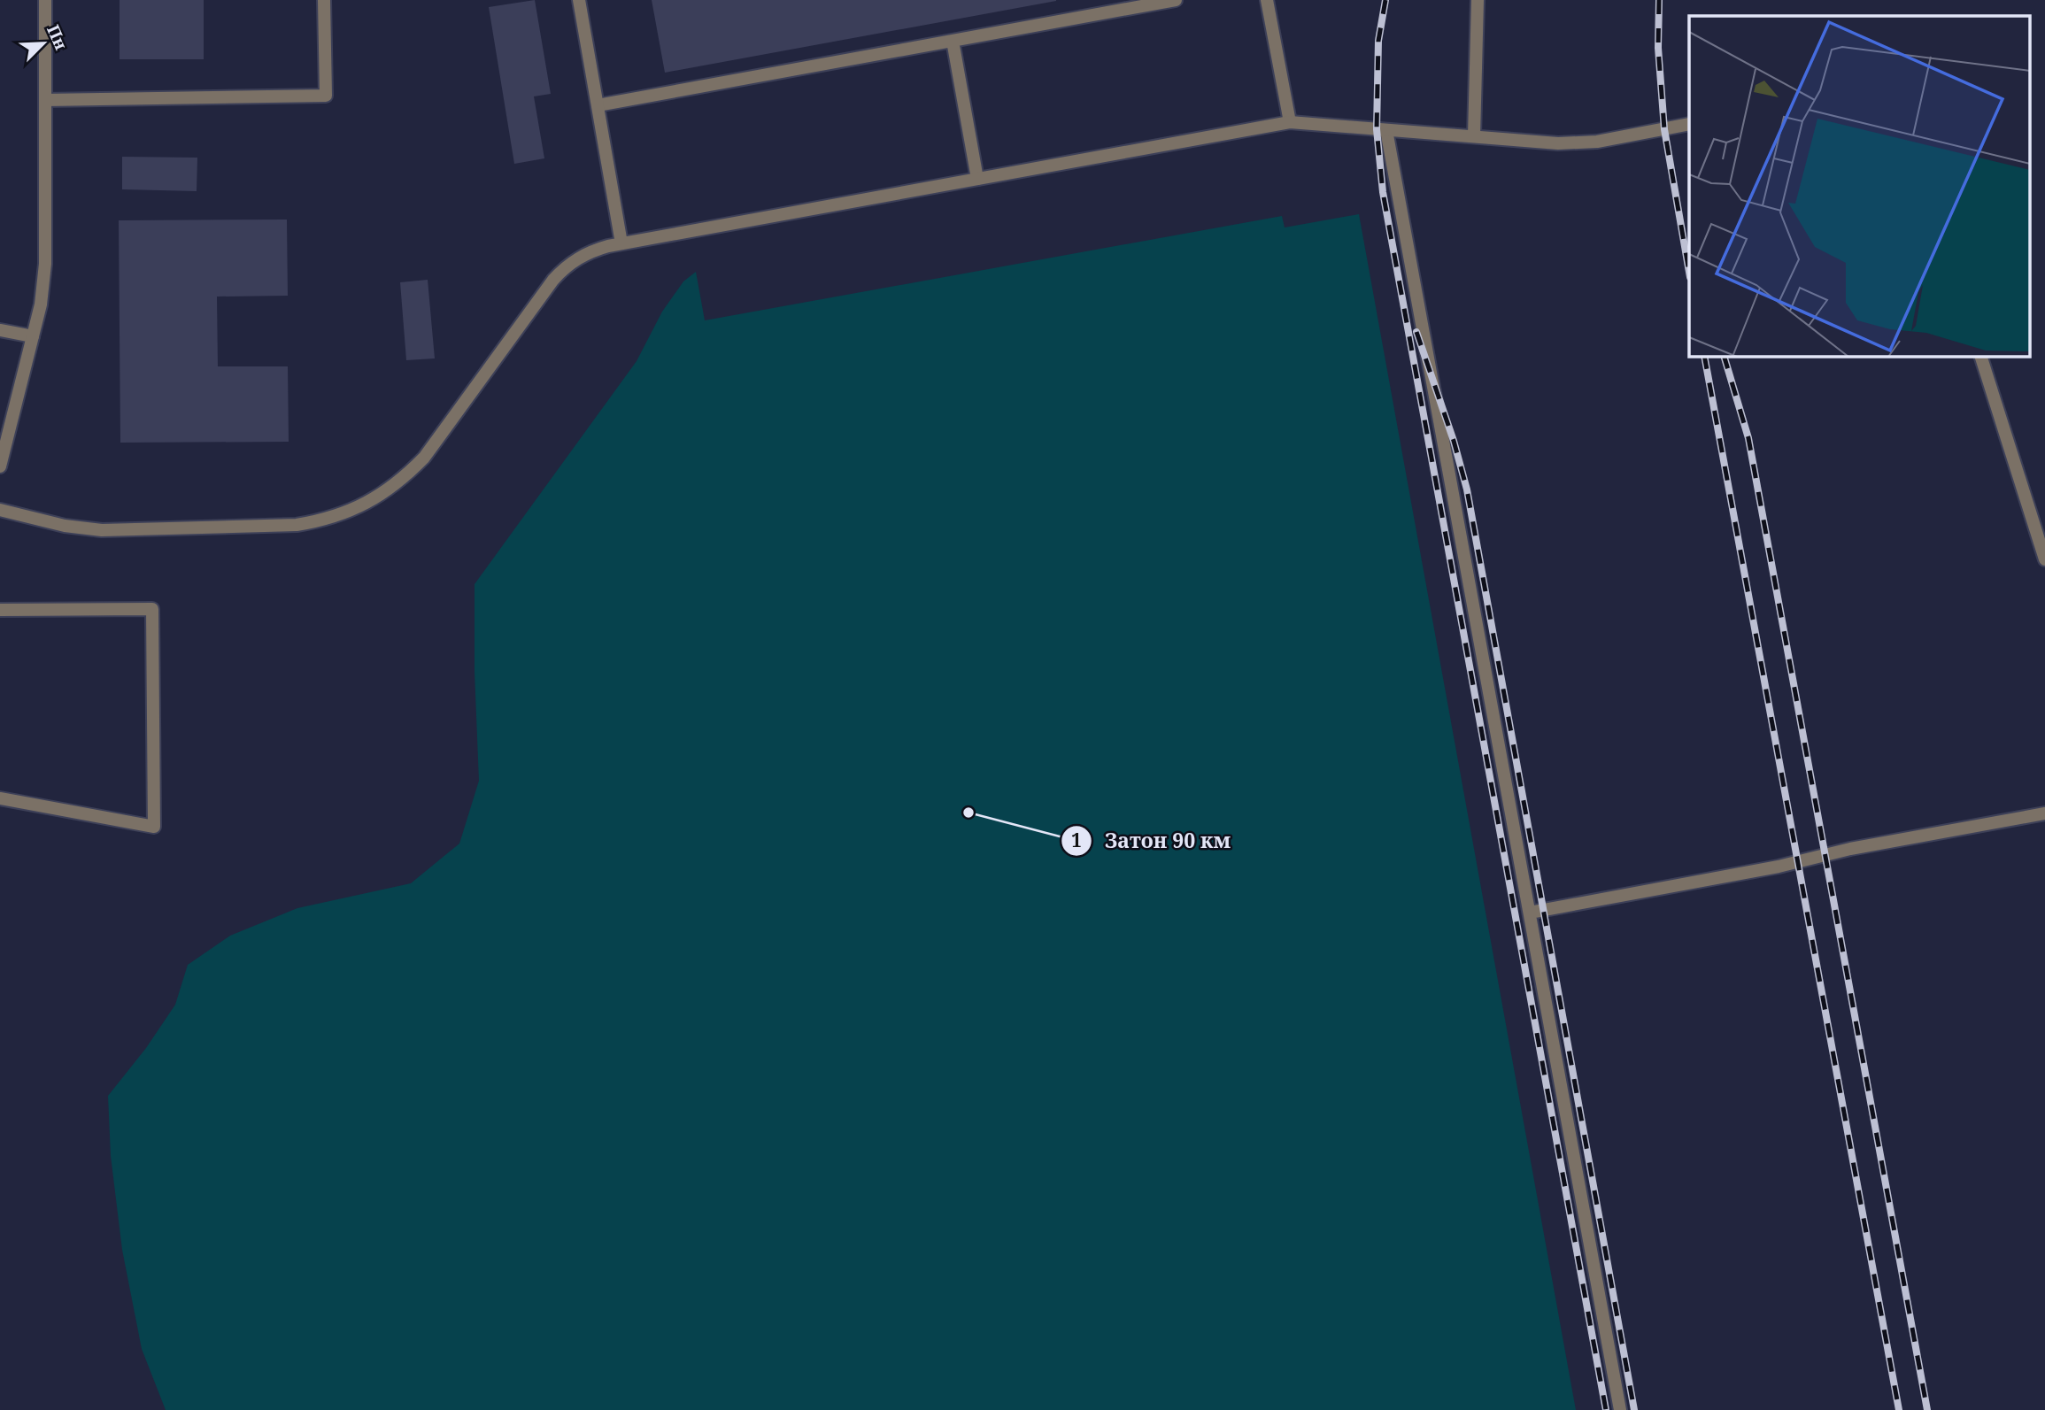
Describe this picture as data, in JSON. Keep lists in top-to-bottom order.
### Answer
{
  "places": ["Затон 90 км"],
  "north": "top right"
}
